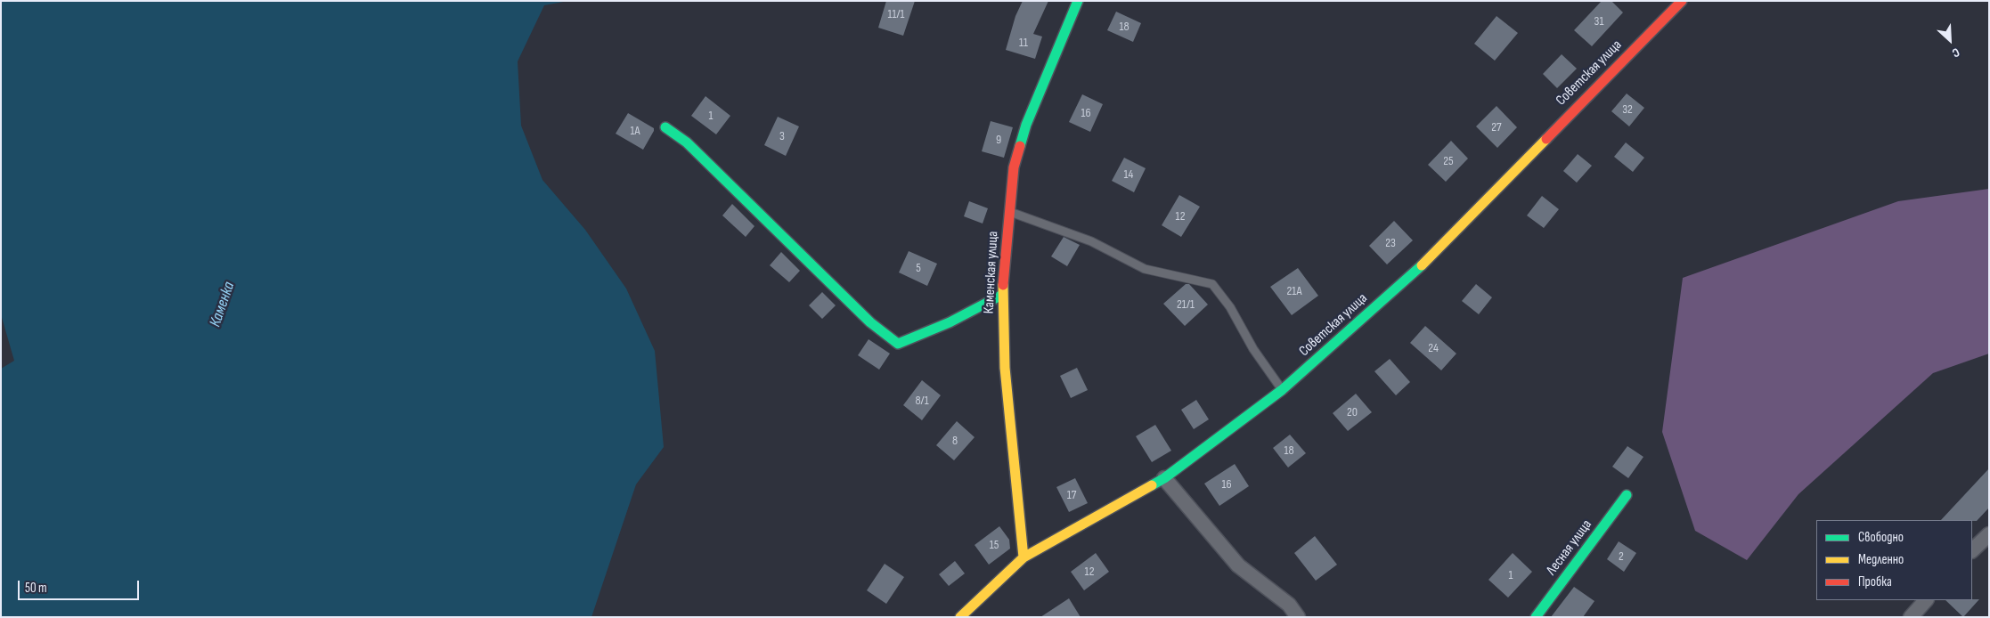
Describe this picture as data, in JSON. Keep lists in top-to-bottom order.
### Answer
{
  "streets": {
    "street": ["Советская улица", "Каменская улица", "Лесная улица"]
  },
  "crossings": [
    ["Советская улица", "Каменская улица"]
  ],
  "water": ["Каменка"],
  "house_numbers": [
    "11/1",
    "31",
    "18",
    "11",
    "32",
    "16",
    "1",
    "27",
    "1А",
    "3",
    "9",
    "25",
    "14",
    "12",
    "23",
    "5",
    "21А",
    "21/1",
    "24",
    "8/1",
    "20",
    "8",
    "18",
    "16",
    "17",
    "15",
    "2",
    "12",
    "1"
  ],
  "legend": ["Свободно", "Медленно", "Пробка"],
  "scale_bar": "50 m",
  "north": "bottom right"
}
